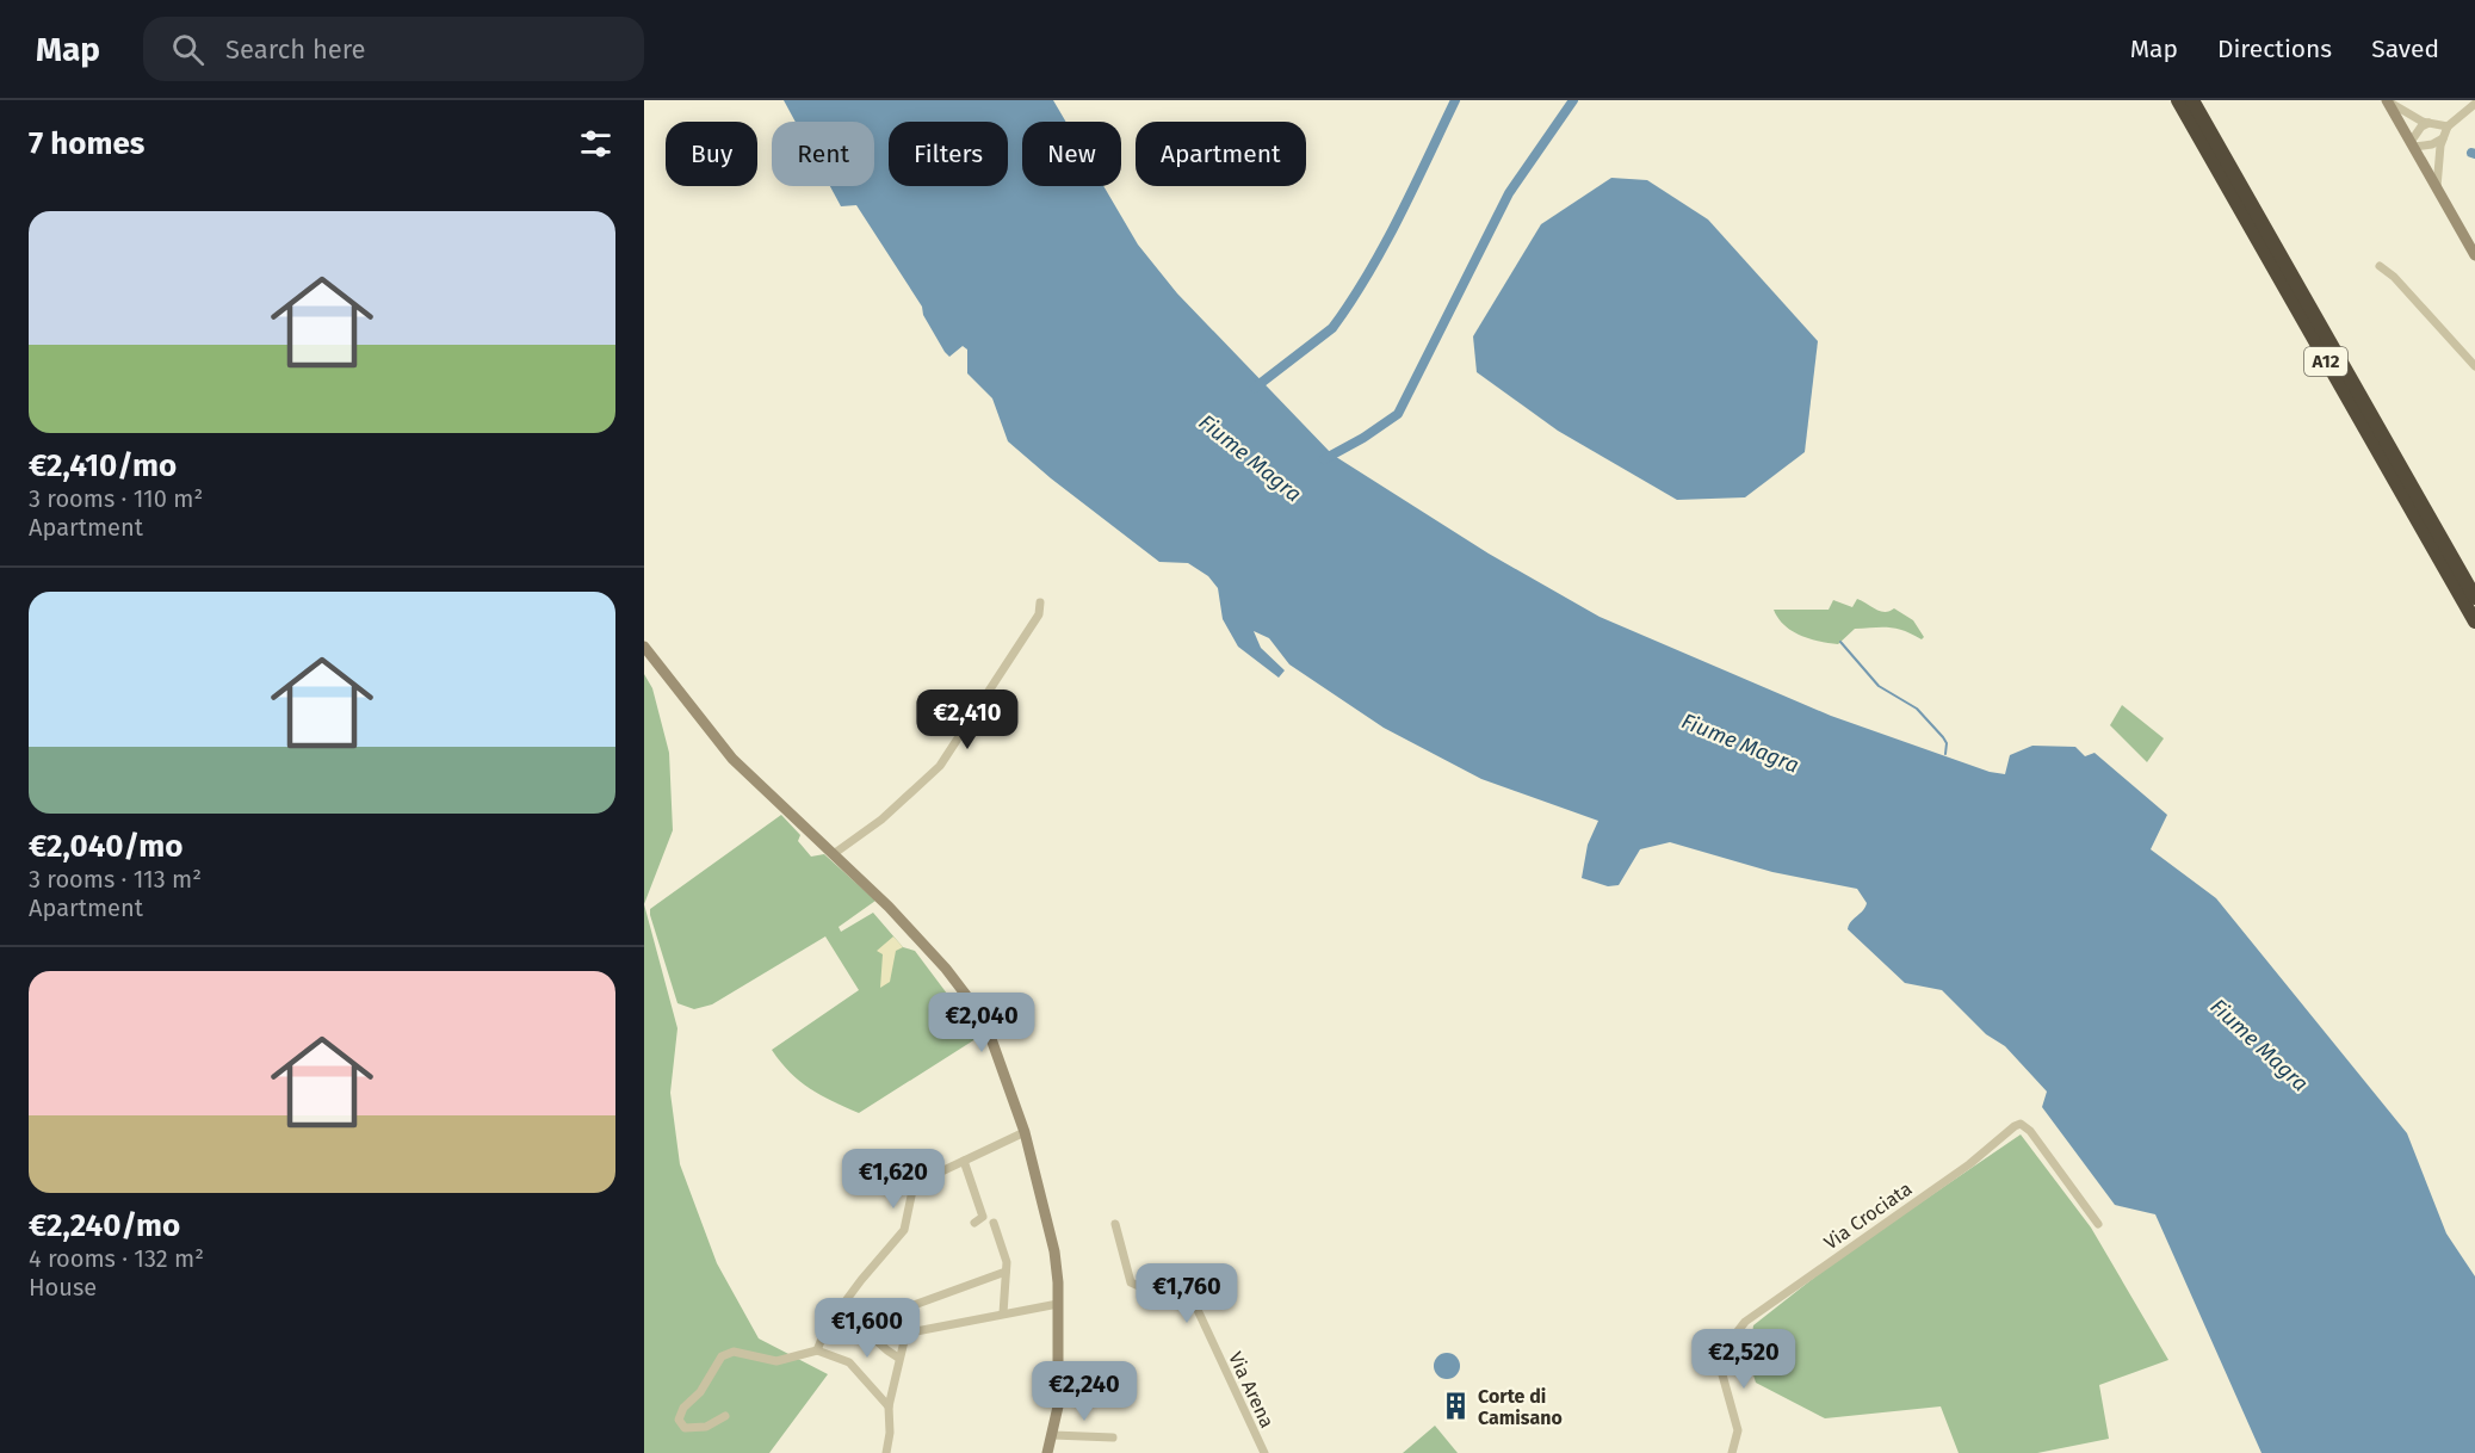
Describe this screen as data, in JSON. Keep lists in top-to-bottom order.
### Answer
{
  "streets": {
    "highway": ["A12"],
    "street": ["Via Crociata", "Via Arena"]
  },
  "water": ["Fiume Magra"],
  "places": {
    "building": ["Corte di Camisano"]
  },
  "page": {
    "header": "Map",
    "search": "Search here",
    "nav": ["Map", "Directions", "Saved"],
    "heading": "7 homes",
    "chip": [
      "Buy",
      "Rent",
      "Filters",
      "New",
      "Apartment"
    ],
    "list": [
      {
        "name": "€2,410/mo",
        "note": "3 rooms · 110 m² · Apartment"
      },
      {
        "name": "€2,040/mo",
        "note": "3 rooms · 113 m² · Apartment"
      },
      {
        "name": "€2,240/mo",
        "note": "4 rooms · 132 m² · House"
      }
    ],
    "price": [
      "€2,410",
      "€2,040",
      "€1,620",
      "€1,760",
      "€1,600",
      "€2,520",
      "€2,240"
    ]
  }
}
